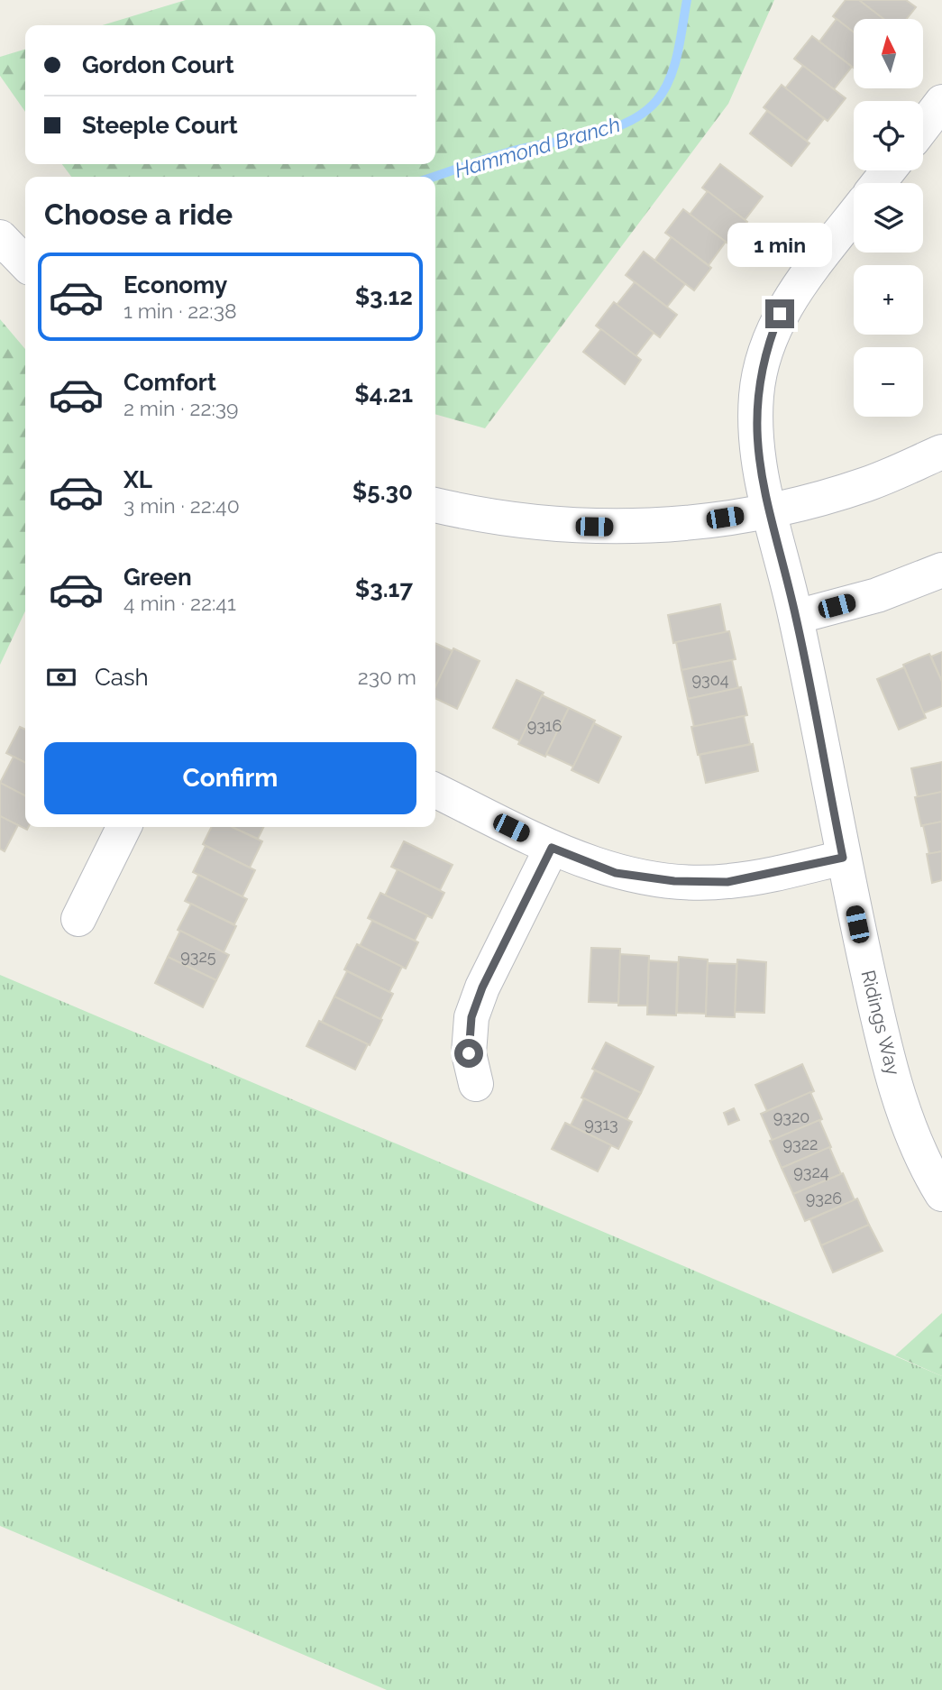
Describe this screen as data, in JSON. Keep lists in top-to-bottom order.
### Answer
{
  "streets": {
    "street": ["Ridings Way"]
  },
  "water": ["Hammond Branch"],
  "house_numbers": [
    "9304",
    "9316",
    "9325",
    "9320",
    "9313",
    "9322",
    "9324",
    "9326"
  ],
  "north": "top",
  "page": {
    "map_buttons": ["+", "−"],
    "banner": ["Gordon Court", "Steeple Court"],
    "heading": "Choose a ride",
    "bubble": "1 min",
    "list": [
      {
        "name": "Economy",
        "note": "1 min · 22:38",
        "value": "$3.12"
      },
      {
        "name": "Comfort",
        "note": "2 min · 22:39",
        "value": "$4.21"
      },
      {
        "name": "XL",
        "note": "3 min · 22:40",
        "value": "$5.30"
      },
      {
        "name": "Green",
        "note": "4 min · 22:41",
        "value": "$3.17"
      }
    ],
    "pay": ["Cash", "230 m"],
    "buttons": "Confirm"
  }
}
